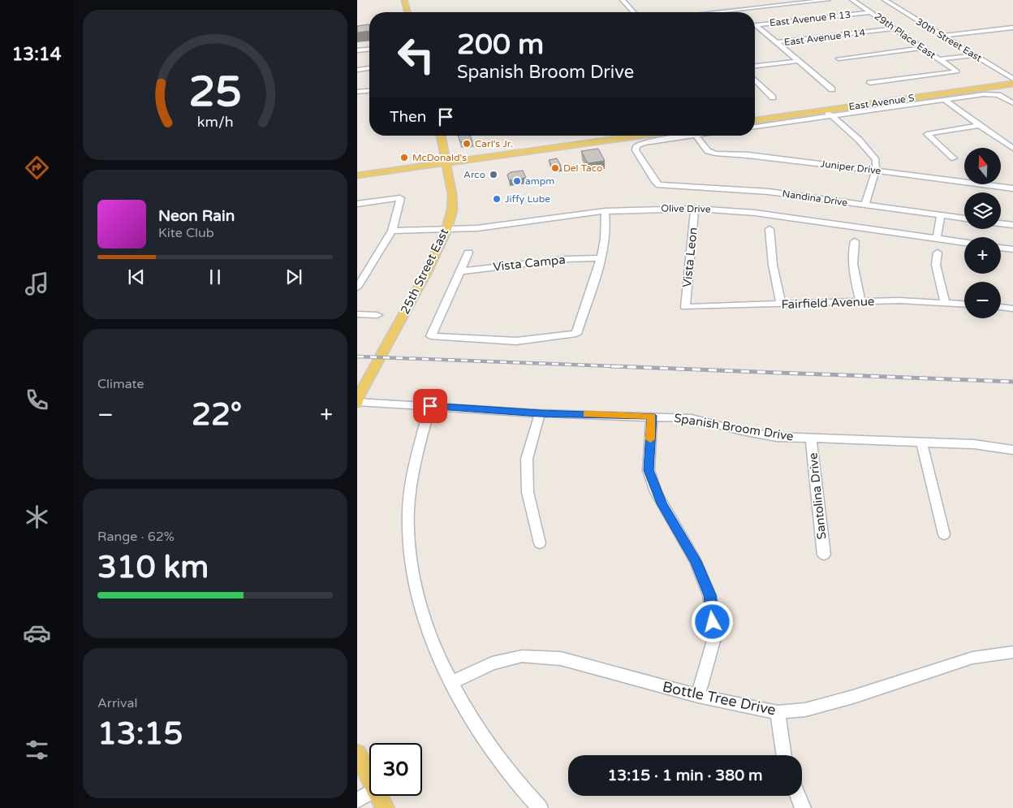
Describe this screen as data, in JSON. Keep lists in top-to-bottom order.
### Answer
{
  "streets": {
    "main road": ["East Avenue S", "25th Street East"],
    "street": [
      "East Avenue R 13",
      "29th Place East",
      "East Avenue R 14",
      "30th Street East",
      "Juniper Drive",
      "Nandina Drive",
      "Olive Drive",
      "Vista Leon",
      "Vista Campa",
      "Fairfield Avenue",
      "Spanish Broom Drive",
      "Santolina Drive",
      "Bottle Tree Drive"
    ]
  },
  "crossings": [
    ["East Avenue R 13", "29th Place East"],
    ["29th Place East", "East Avenue R 14"],
    ["Juniper Drive", "Nandina Drive"],
    ["Olive Drive", "Vista Leon"],
    ["Olive Drive", "25th Street East"],
    ["Vista Leon", "Fairfield Avenue"],
    ["25th Street East", "Spanish Broom Drive"],
    ["Spanish Broom Drive", "Santolina Drive"]
  ],
  "places": [
    "Carl's Jr.",
    "McDonald's",
    "Del Taco",
    "Arco",
    "ampm",
    "Jiffy Lube"
  ],
  "north": "top",
  "page": {
    "tabs": "13:14",
    "turn": ["200 m", "Spanish Broom Drive"],
    "then": "Then",
    "map_buttons": ["+", "−"],
    "song": ["Neon Rain", "Kite Club"],
    "tile": [
      "Climate",
      ["Range · 62%", "310 km"],
      ["Arrival", "13:15"]
    ],
    "heat": ["−", "22°", "+"],
    "limit": "30",
    "trip": "13:15 · 1 min · 380 m",
    "gauge": ["25", "km/h"]
  }
}
